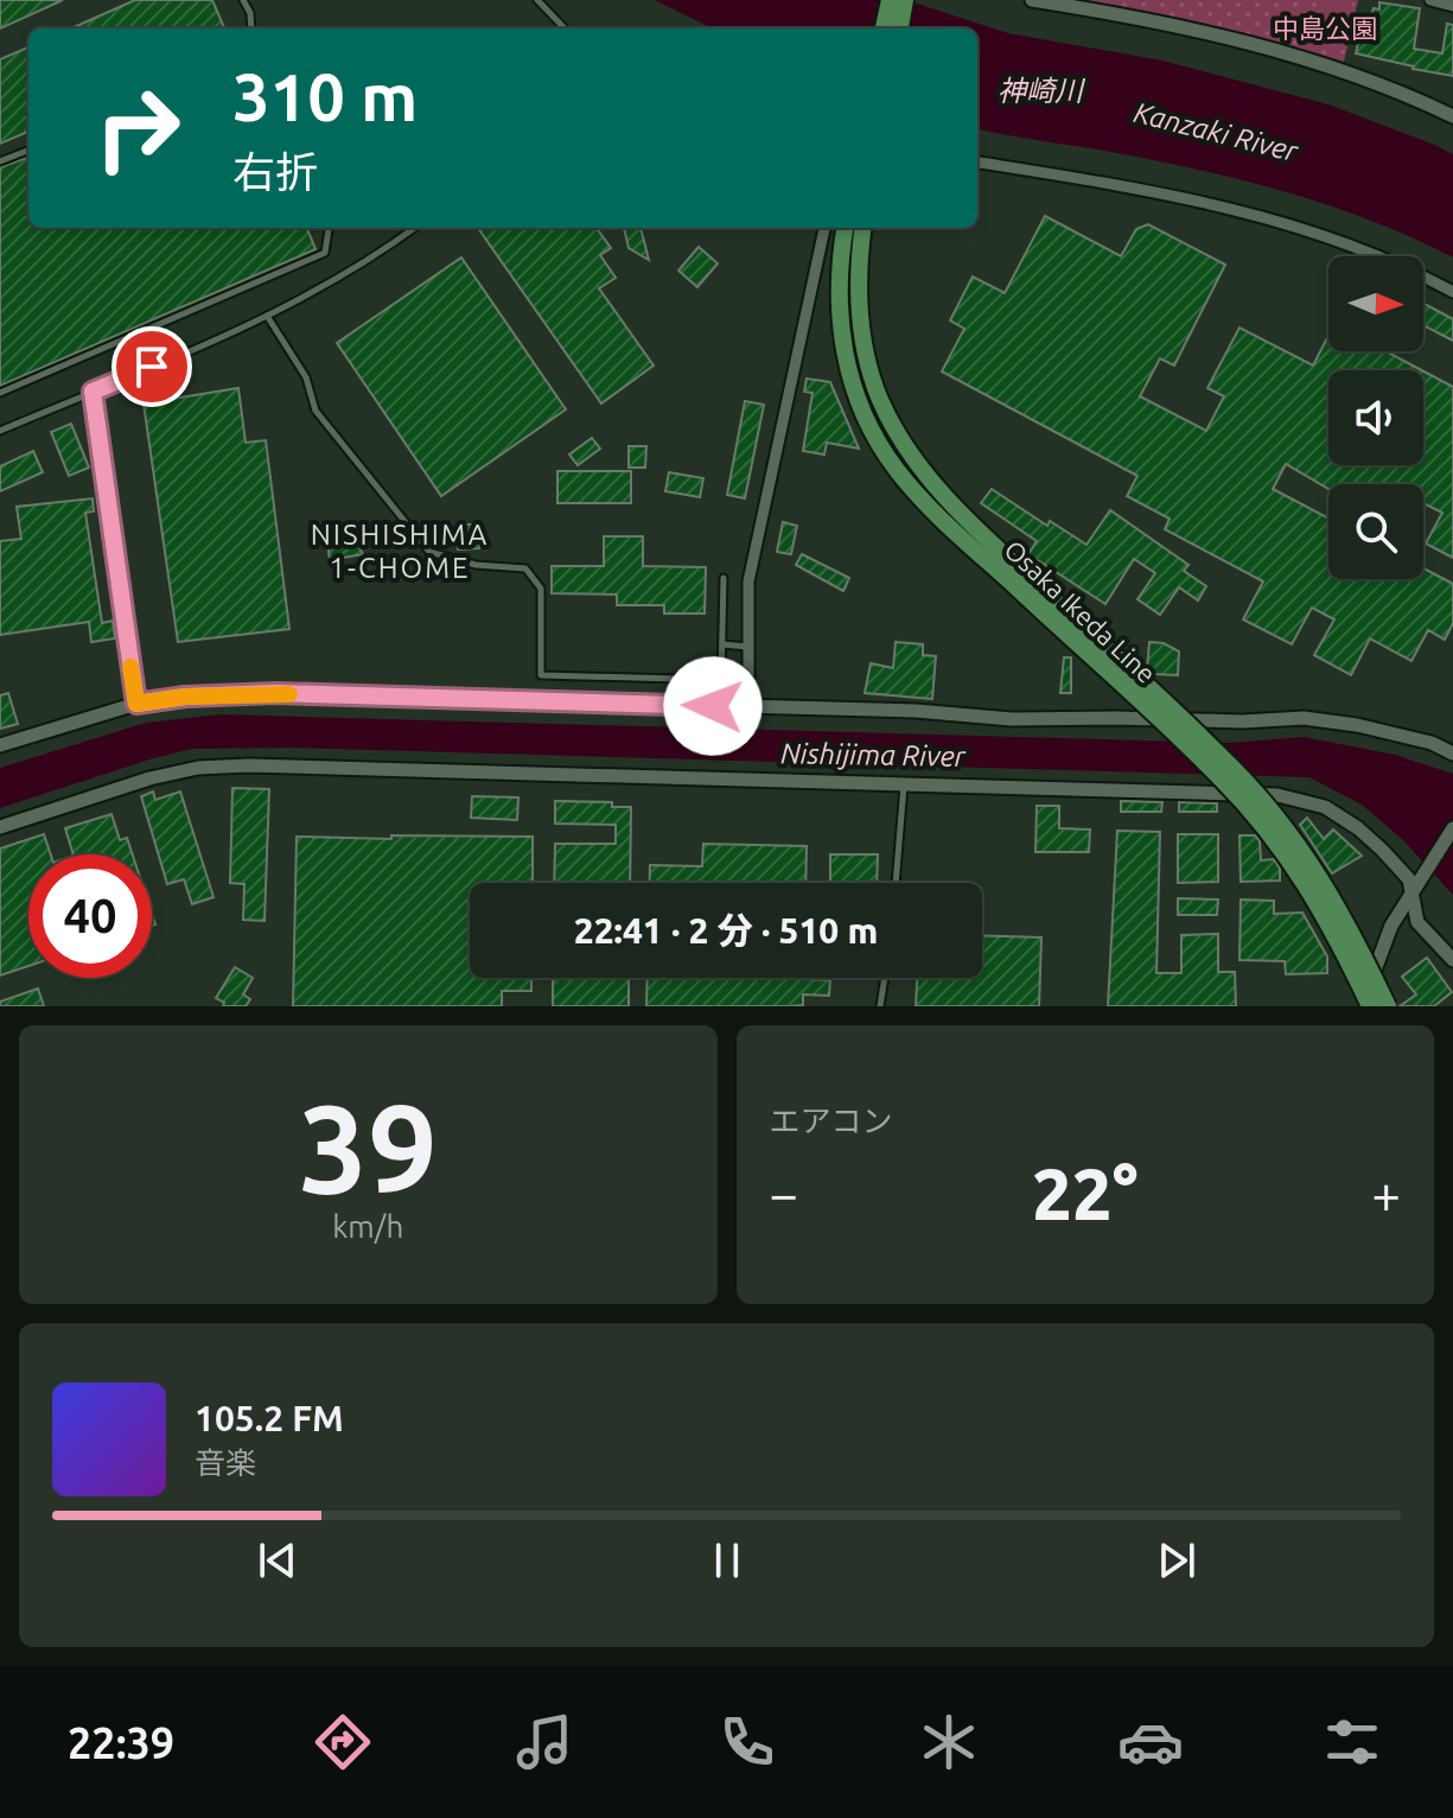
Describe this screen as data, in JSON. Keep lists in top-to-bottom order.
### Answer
{
  "streets": {
    "main road": ["Osaka Ikeda Line"]
  },
  "districts": ["NISHISHIMA 1-CHOME"],
  "water": ["神崎川", "Kanzaki River", "Nishijima River"],
  "parks": ["中島公園"],
  "north": "right",
  "page": {
    "turn": ["310 m", "右折"],
    "limit": "40",
    "trip": "22:41 · 2 分 · 510 m",
    "tile": [
      ["39", "km/h"],
      "エアコン"
    ],
    "heat": ["−", "22°", "+"],
    "song": ["105.2 FM", "音楽"],
    "tabs": "22:39"
  }
}
